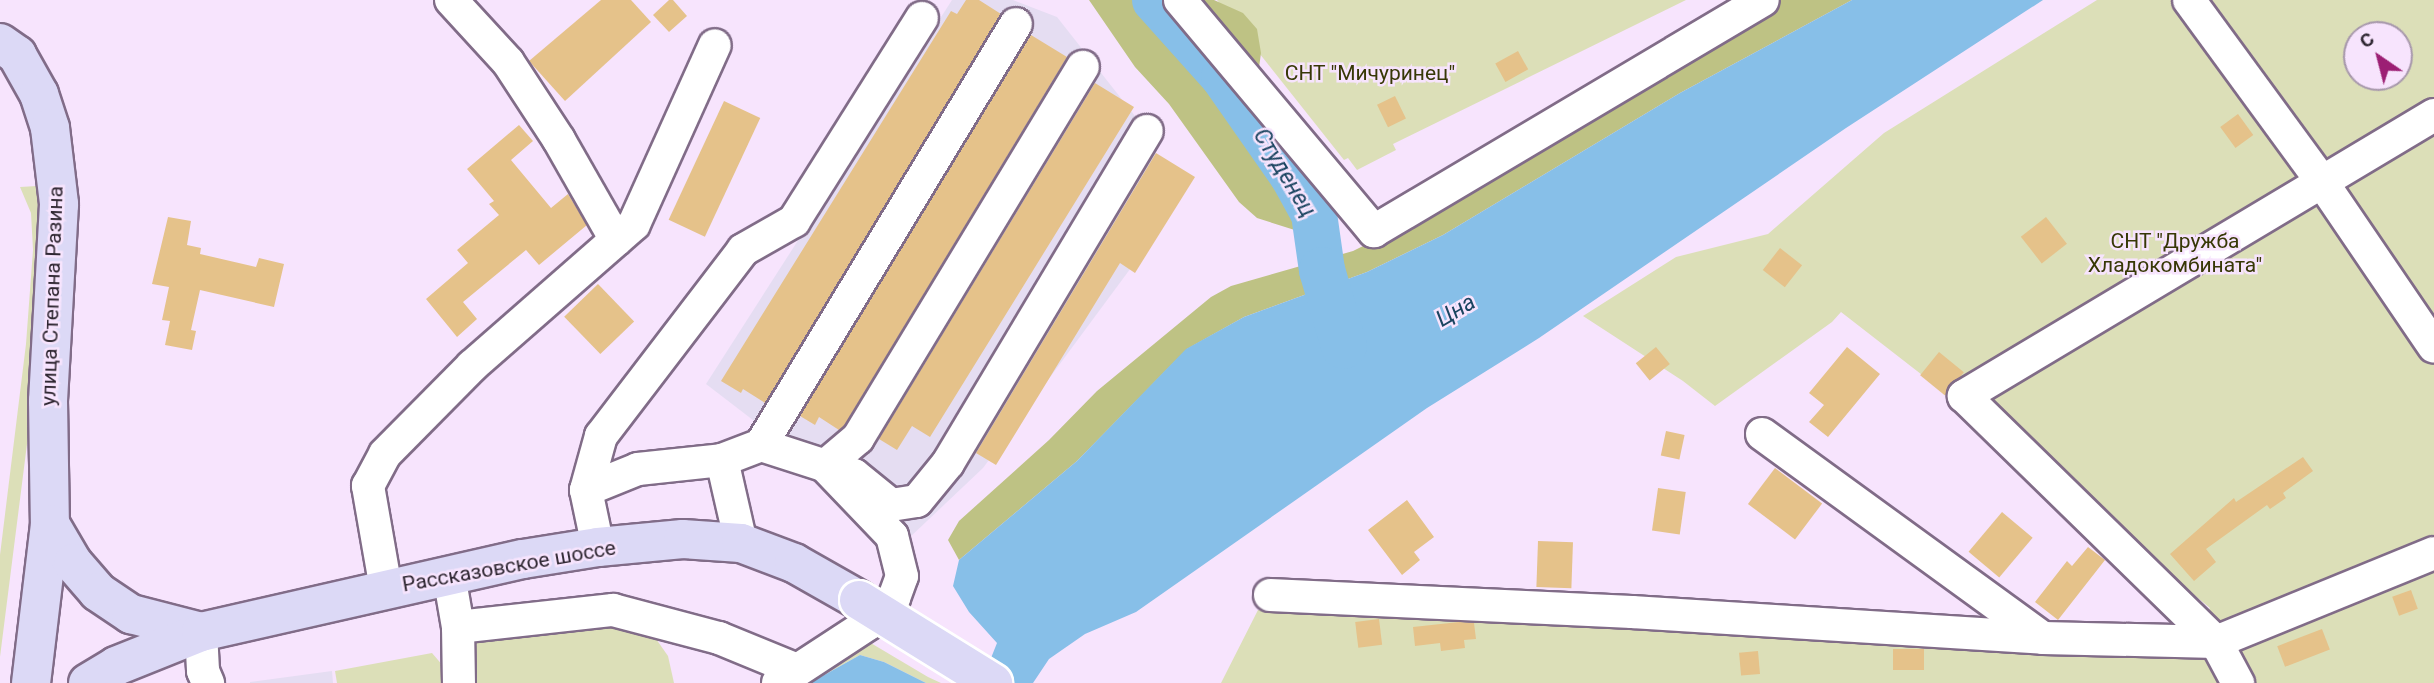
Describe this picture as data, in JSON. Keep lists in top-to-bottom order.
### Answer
{
  "streets": {
    "main road": ["улица Степана Разина", "Рассказовское шоссе"]
  },
  "water": ["Студенец", "Цна"],
  "parks": ["СНТ \"Мичуринец\"", "СНТ \"Дружба Хладокомбината\""],
  "north": "top left"
}
